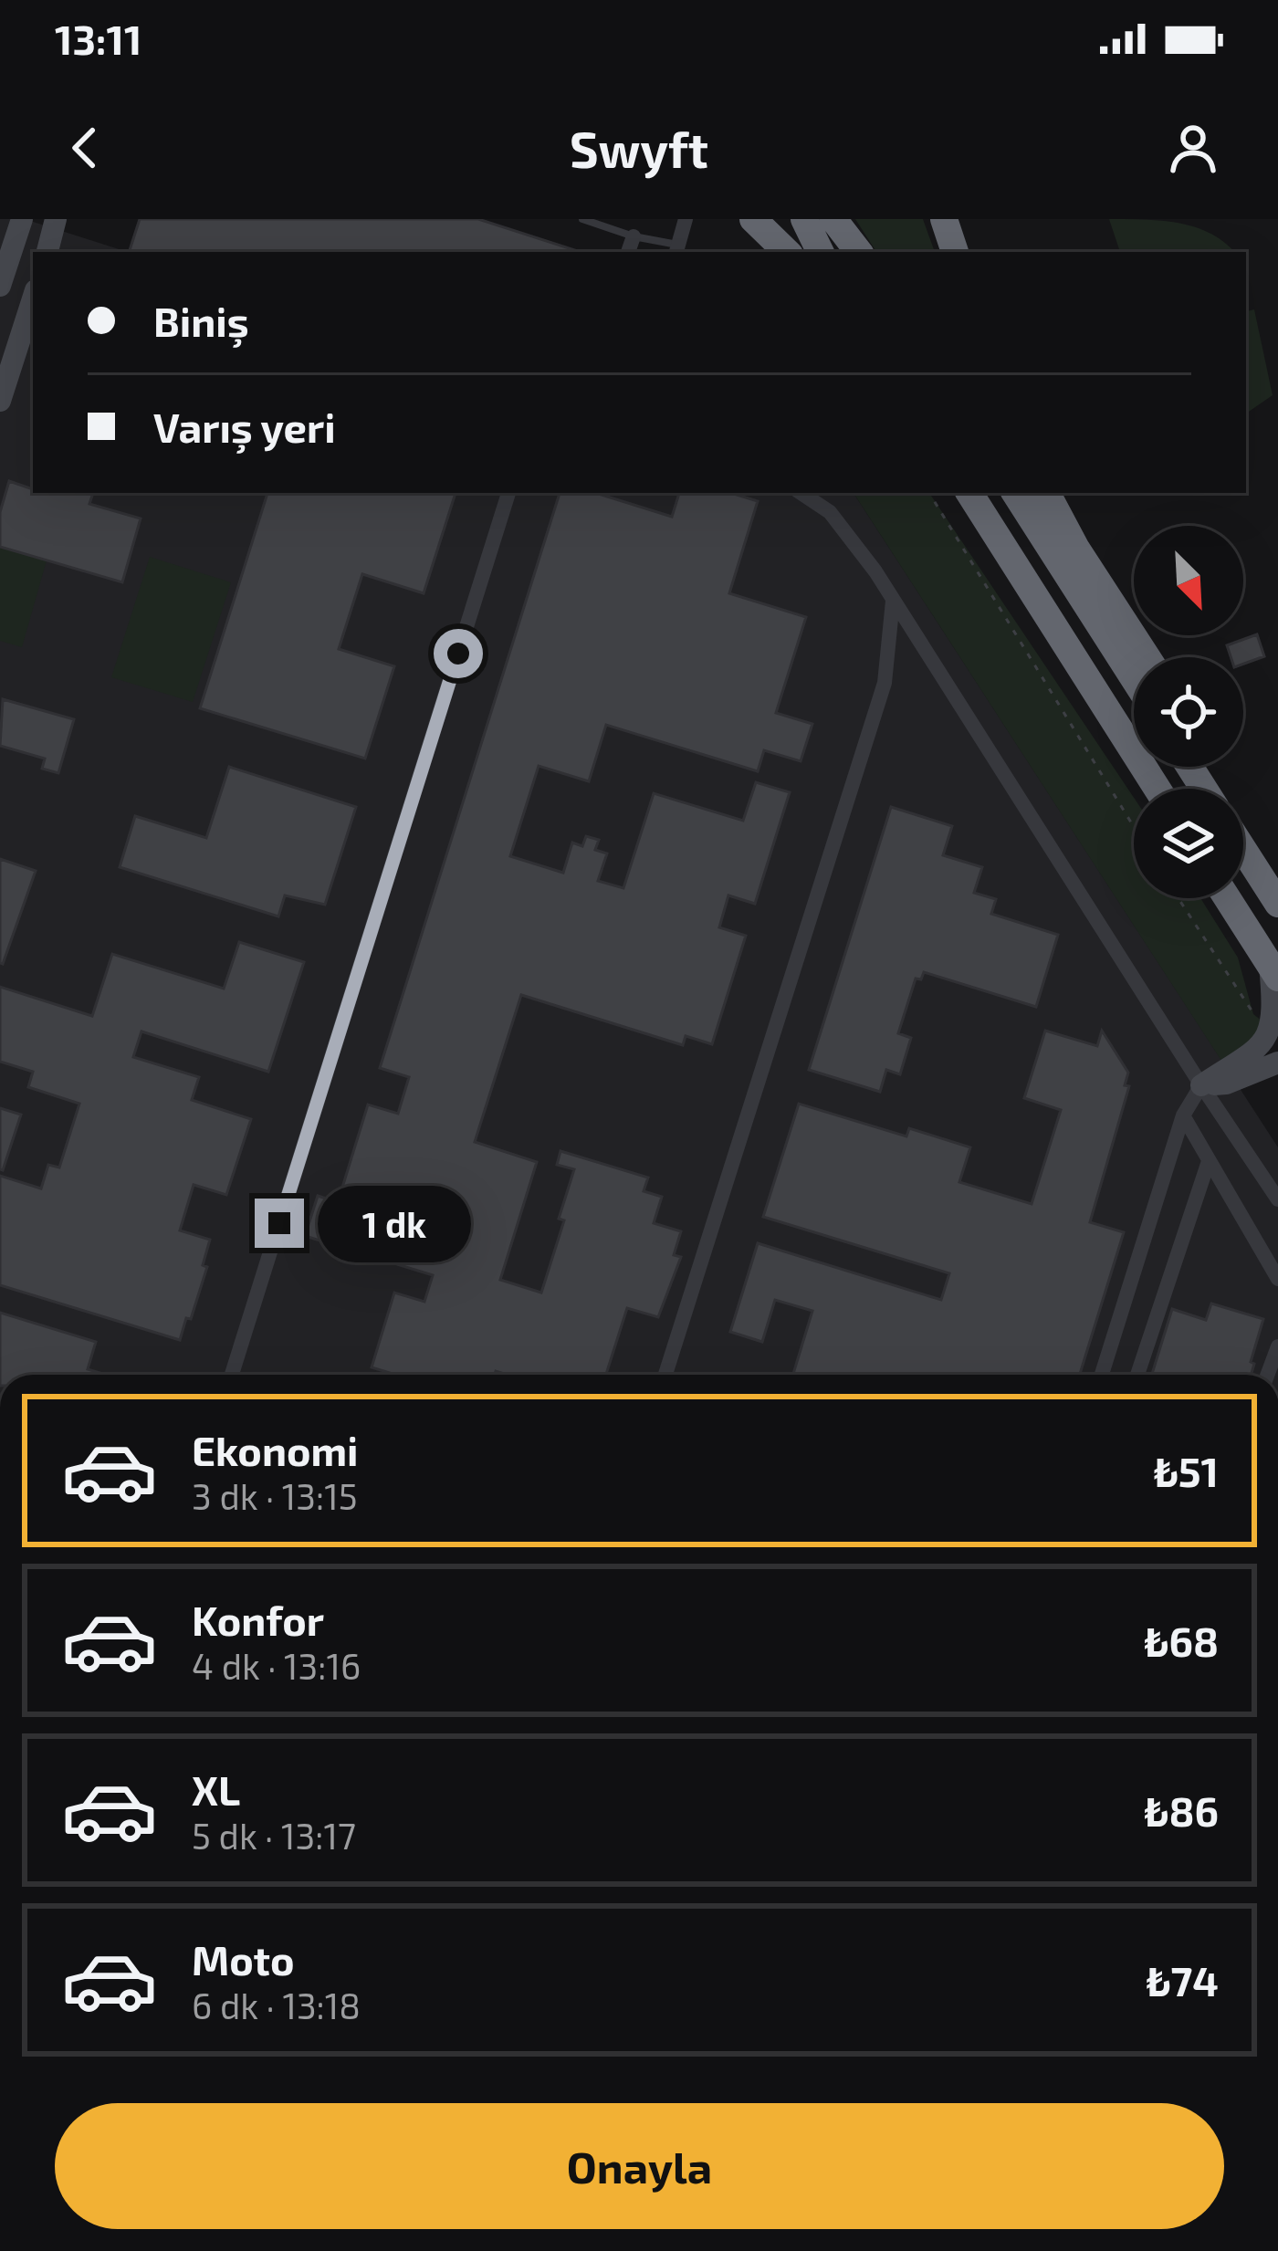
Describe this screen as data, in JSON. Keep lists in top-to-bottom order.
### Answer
{
  "north": "bottom right",
  "page": {
    "status": "13:11",
    "header": "Swyft",
    "banner": ["Biniş", "Varış yeri"],
    "bubble": "1 dk",
    "list": [
      {
        "name": "Ekonomi",
        "note": "3 dk · 13:15",
        "value": "₺51"
      },
      {
        "name": "Konfor",
        "note": "4 dk · 13:16",
        "value": "₺68"
      },
      {
        "name": "XL",
        "note": "5 dk · 13:17",
        "value": "₺86"
      },
      {
        "name": "Moto",
        "note": "6 dk · 13:18",
        "value": "₺74"
      }
    ],
    "buttons": "Onayla"
  }
}
